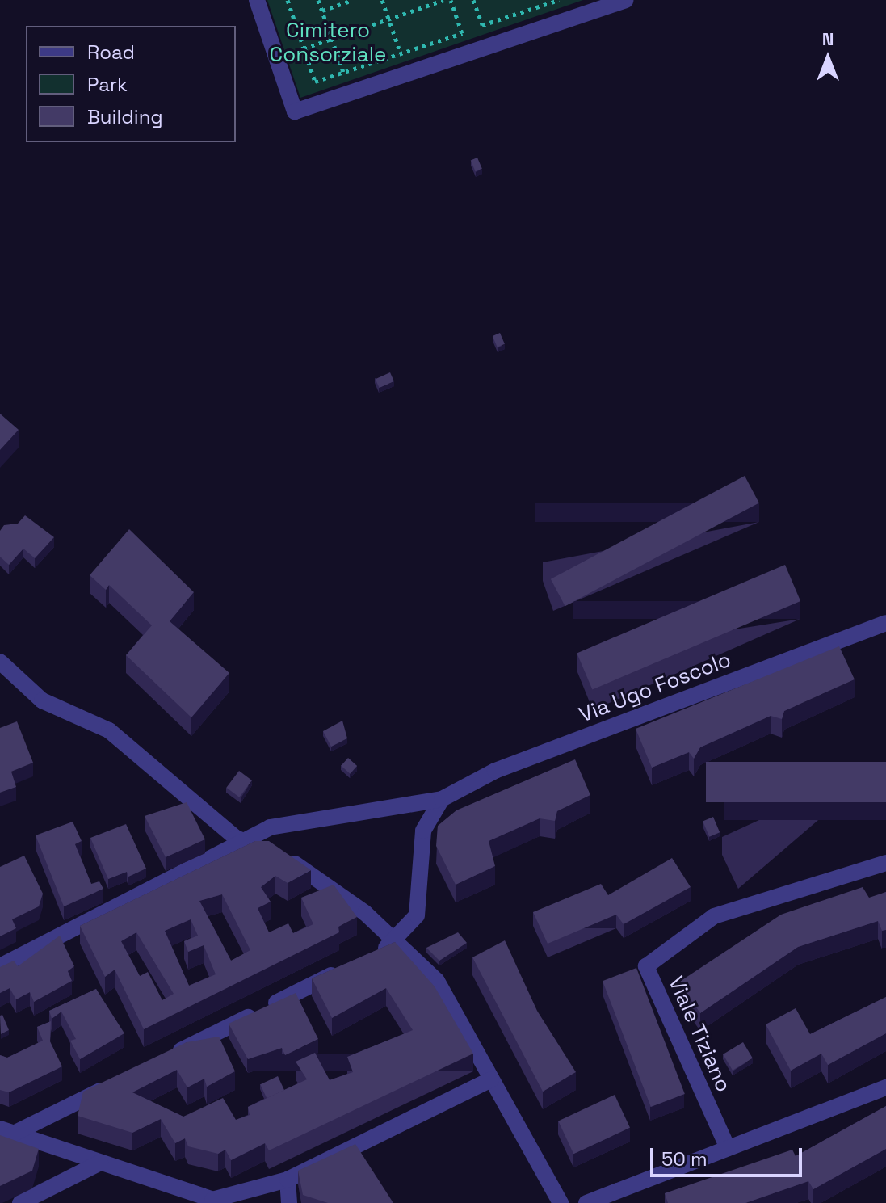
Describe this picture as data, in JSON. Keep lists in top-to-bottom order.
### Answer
{
  "streets": {
    "street": ["Via Ugo Foscolo", "Viale Tiziano"]
  },
  "parks": ["Cimitero Consorziale"],
  "legend": ["Road", "Park", "Building"],
  "scale_bar": "50 m",
  "north": "top"
}
